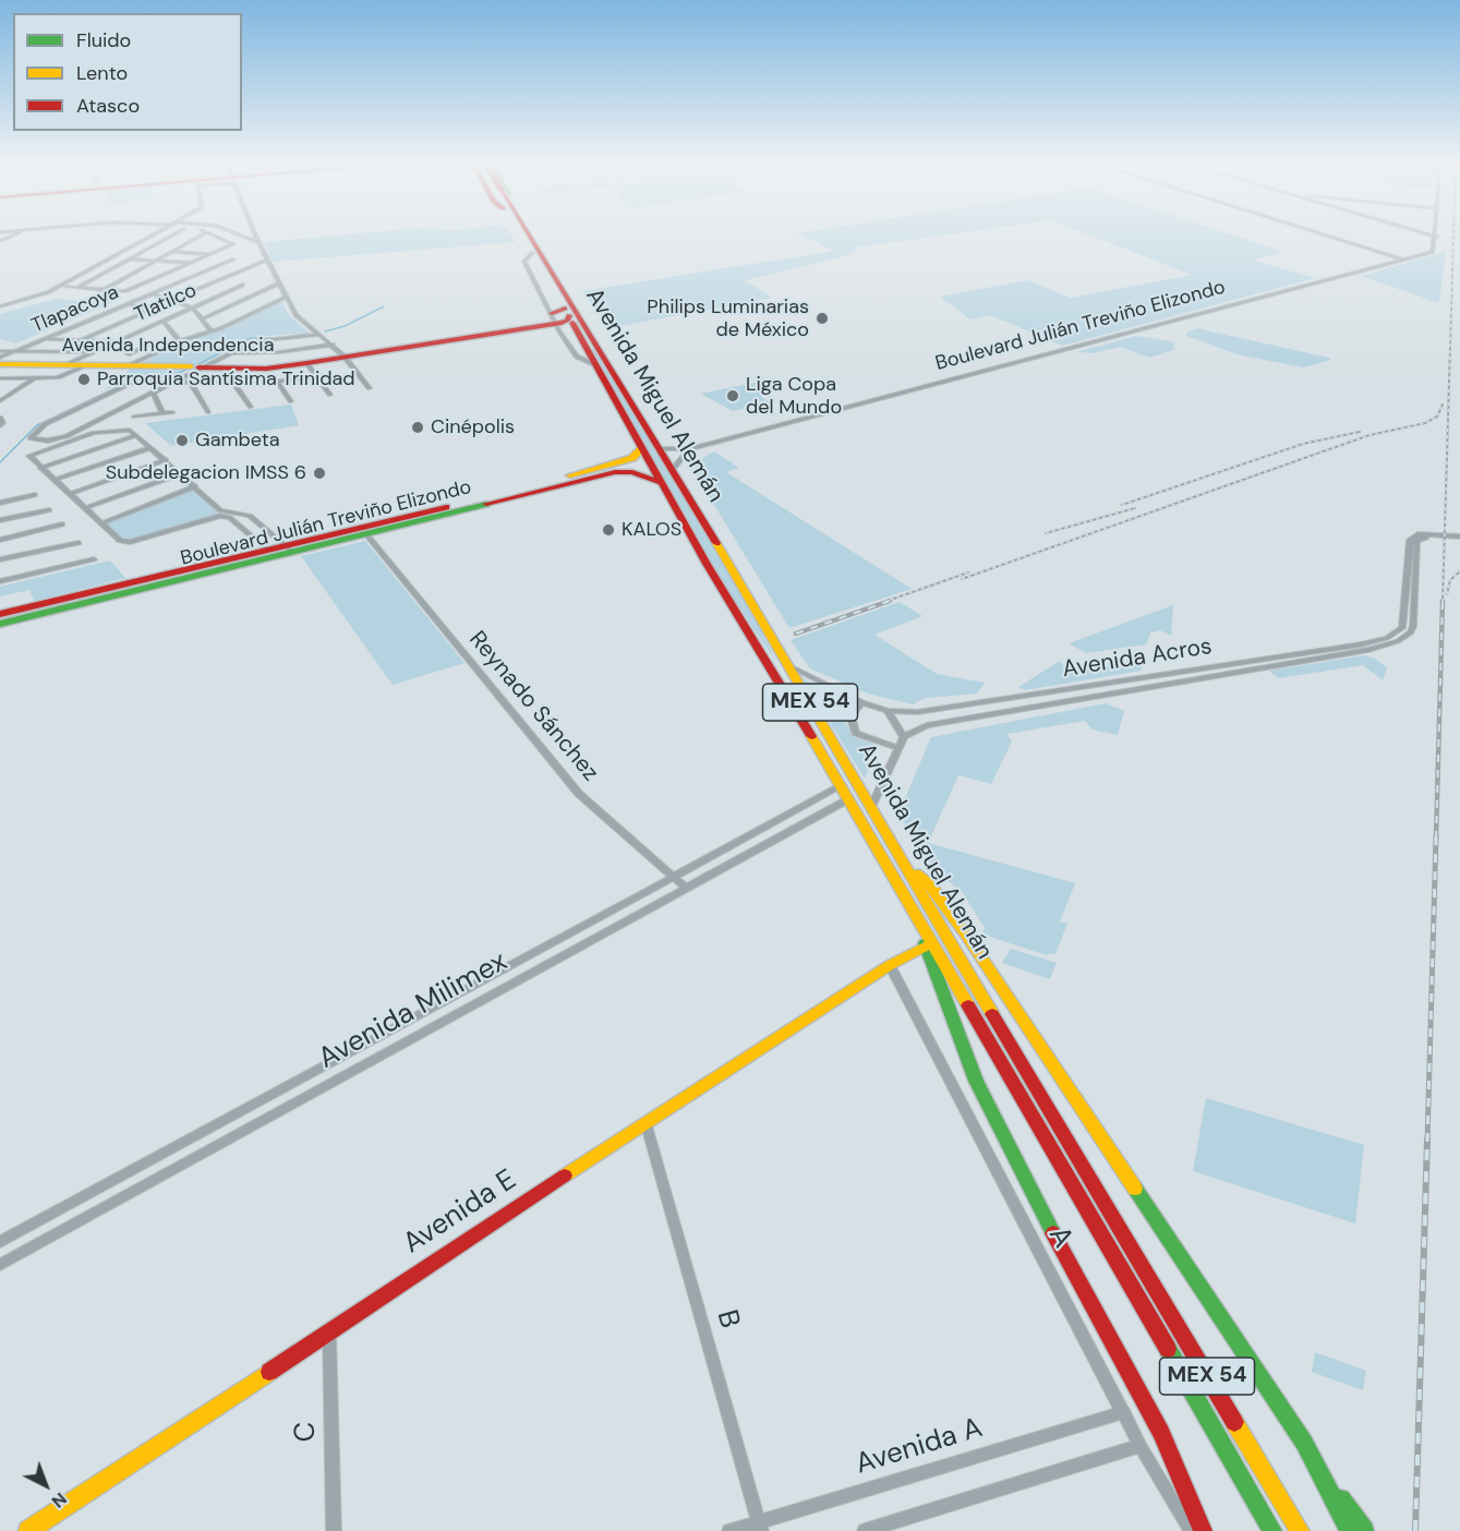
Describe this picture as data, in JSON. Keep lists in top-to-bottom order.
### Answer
{
  "streets": {
    "main road": [
      "Boulevard Julián Treviño Elizondo",
      "Avenida Independencia",
      "Avenida Miguel Alemán",
      "MEX 54",
      "Avenida E"
    ],
    "street": [
      "Tlatilco",
      "Tlapacoya",
      "Avenida Acros",
      "Reynado Sánchez",
      "Avenida Milimex",
      "A",
      "B",
      "C",
      "Avenida A"
    ]
  },
  "crossings": [
    ["Tlatilco", "Avenida Independencia"],
    ["Boulevard Julián Treviño Elizondo", "Avenida Miguel Alemán"],
    ["Boulevard Julián Treviño Elizondo", "Reynado Sánchez"],
    ["Avenida Independencia", "Avenida Miguel Alemán"],
    ["Avenida Miguel Alemán", "Avenida Acros"],
    ["Avenida Miguel Alemán", "Avenida Milimex"],
    ["Reynado Sánchez", "Avenida Milimex"],
    ["Avenida E", "A"],
    ["Avenida E", "B"],
    ["Avenida E", "C"],
    ["A", "Avenida A"],
    ["B", "Avenida A"]
  ],
  "places": [
    "Philips Luminarias de México",
    "Parroquia Santísima Trinidad",
    "Liga Copa del Mundo",
    "Cinépolis",
    "Gambeta",
    "Subdelegacion IMSS 6",
    "KALOS"
  ],
  "legend": ["Fluido", "Lento", "Atasco"],
  "north": "bottom right"
}
